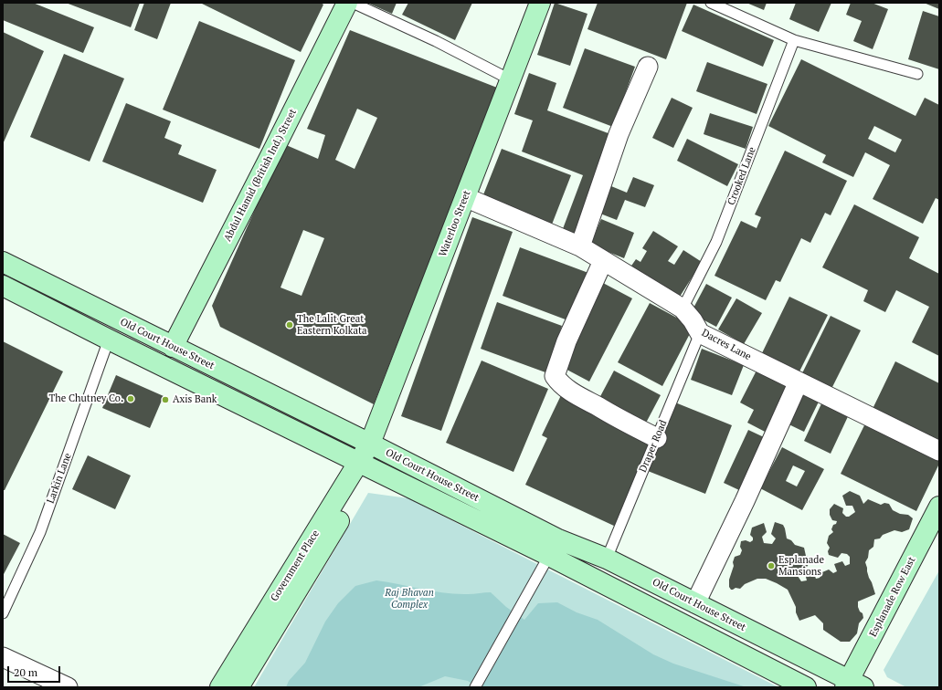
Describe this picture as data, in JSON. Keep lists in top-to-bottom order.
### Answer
{
  "streets": {
    "main road": [
      "Abdul Hamid (British Ind.) Street",
      "Waterloo Street",
      "Old Court House Street",
      "Government Place",
      "Esplanade Row East"
    ],
    "street": ["Dacres Lane"],
    "lane": ["Crooked Lane", "Draper Road", "Larkin Lane"]
  },
  "crossings": [
    ["Abdul Hamid (British Ind.) Street", "Old Court House Street"],
    ["Crooked Lane", "Dacres Lane"],
    ["Waterloo Street", "Old Court House Street"],
    ["Waterloo Street", "Dacres Lane"],
    ["Waterloo Street", "Government Place"],
    ["Old Court House Street", "Draper Road"],
    ["Old Court House Street", "Government Place"],
    ["Old Court House Street", "Esplanade Row East"],
    ["Dacres Lane", "Draper Road"]
  ],
  "parks": ["Raj Bhavan Complex"],
  "places": [
    "The Lalit Great Eastern Kolkata",
    "The Chutney Co.",
    "Axis Bank",
    "Esplanade Mansions"
  ],
  "scale_bar": "20 m"
}
